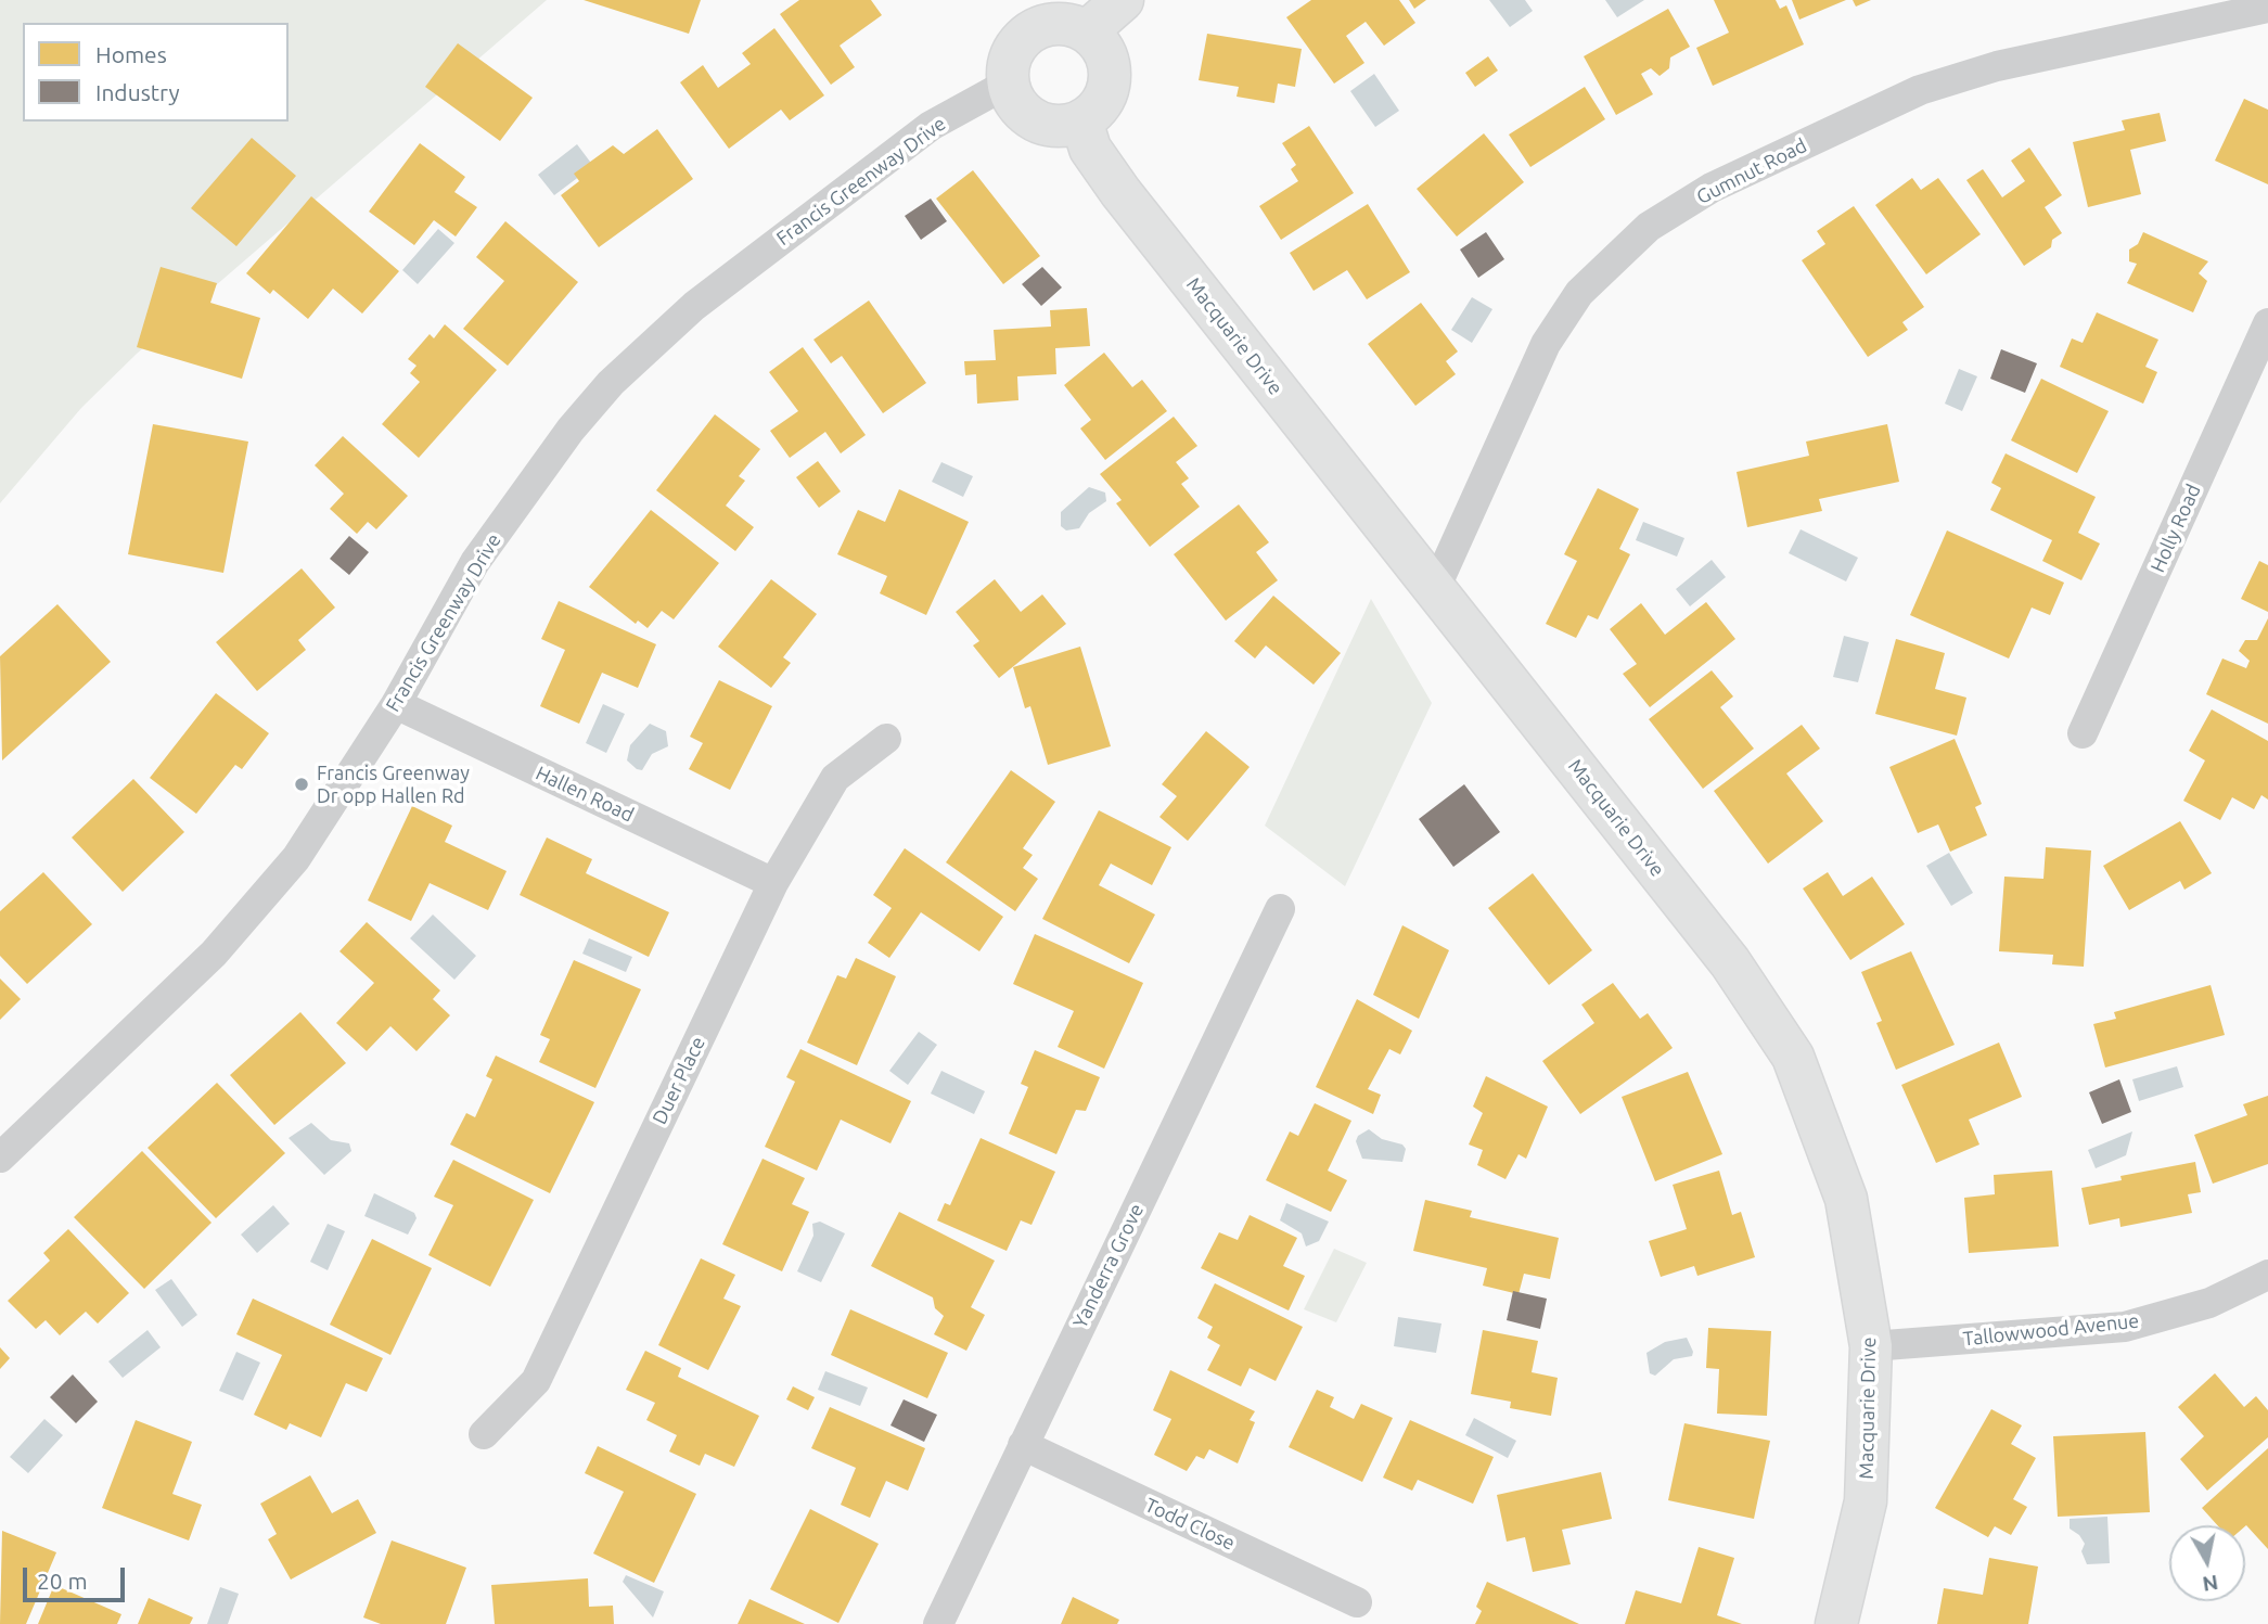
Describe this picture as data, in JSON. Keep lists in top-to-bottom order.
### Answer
{
  "streets": {
    "main road": ["Macquarie Drive"],
    "street": [
      "Gumnut Road",
      "Francis Greenway Drive",
      "Holly Road",
      "Hallen Road",
      "Duer Place",
      "Yanderra Grove",
      "Tallowwood Avenue",
      "Todd Close"
    ]
  },
  "crossings": [
    ["Gumnut Road", "Macquarie Drive"],
    ["Francis Greenway Drive", "Macquarie Drive"],
    ["Francis Greenway Drive", "Hallen Road"],
    ["Macquarie Drive", "Tallowwood Avenue"],
    ["Hallen Road", "Duer Place"],
    ["Yanderra Grove", "Todd Close"]
  ],
  "places": ["Francis Greenway Dr opp Hallen Rd"],
  "legend": ["Homes", "Industry"],
  "scale_bar": "20 m",
  "north": "bottom"
}
